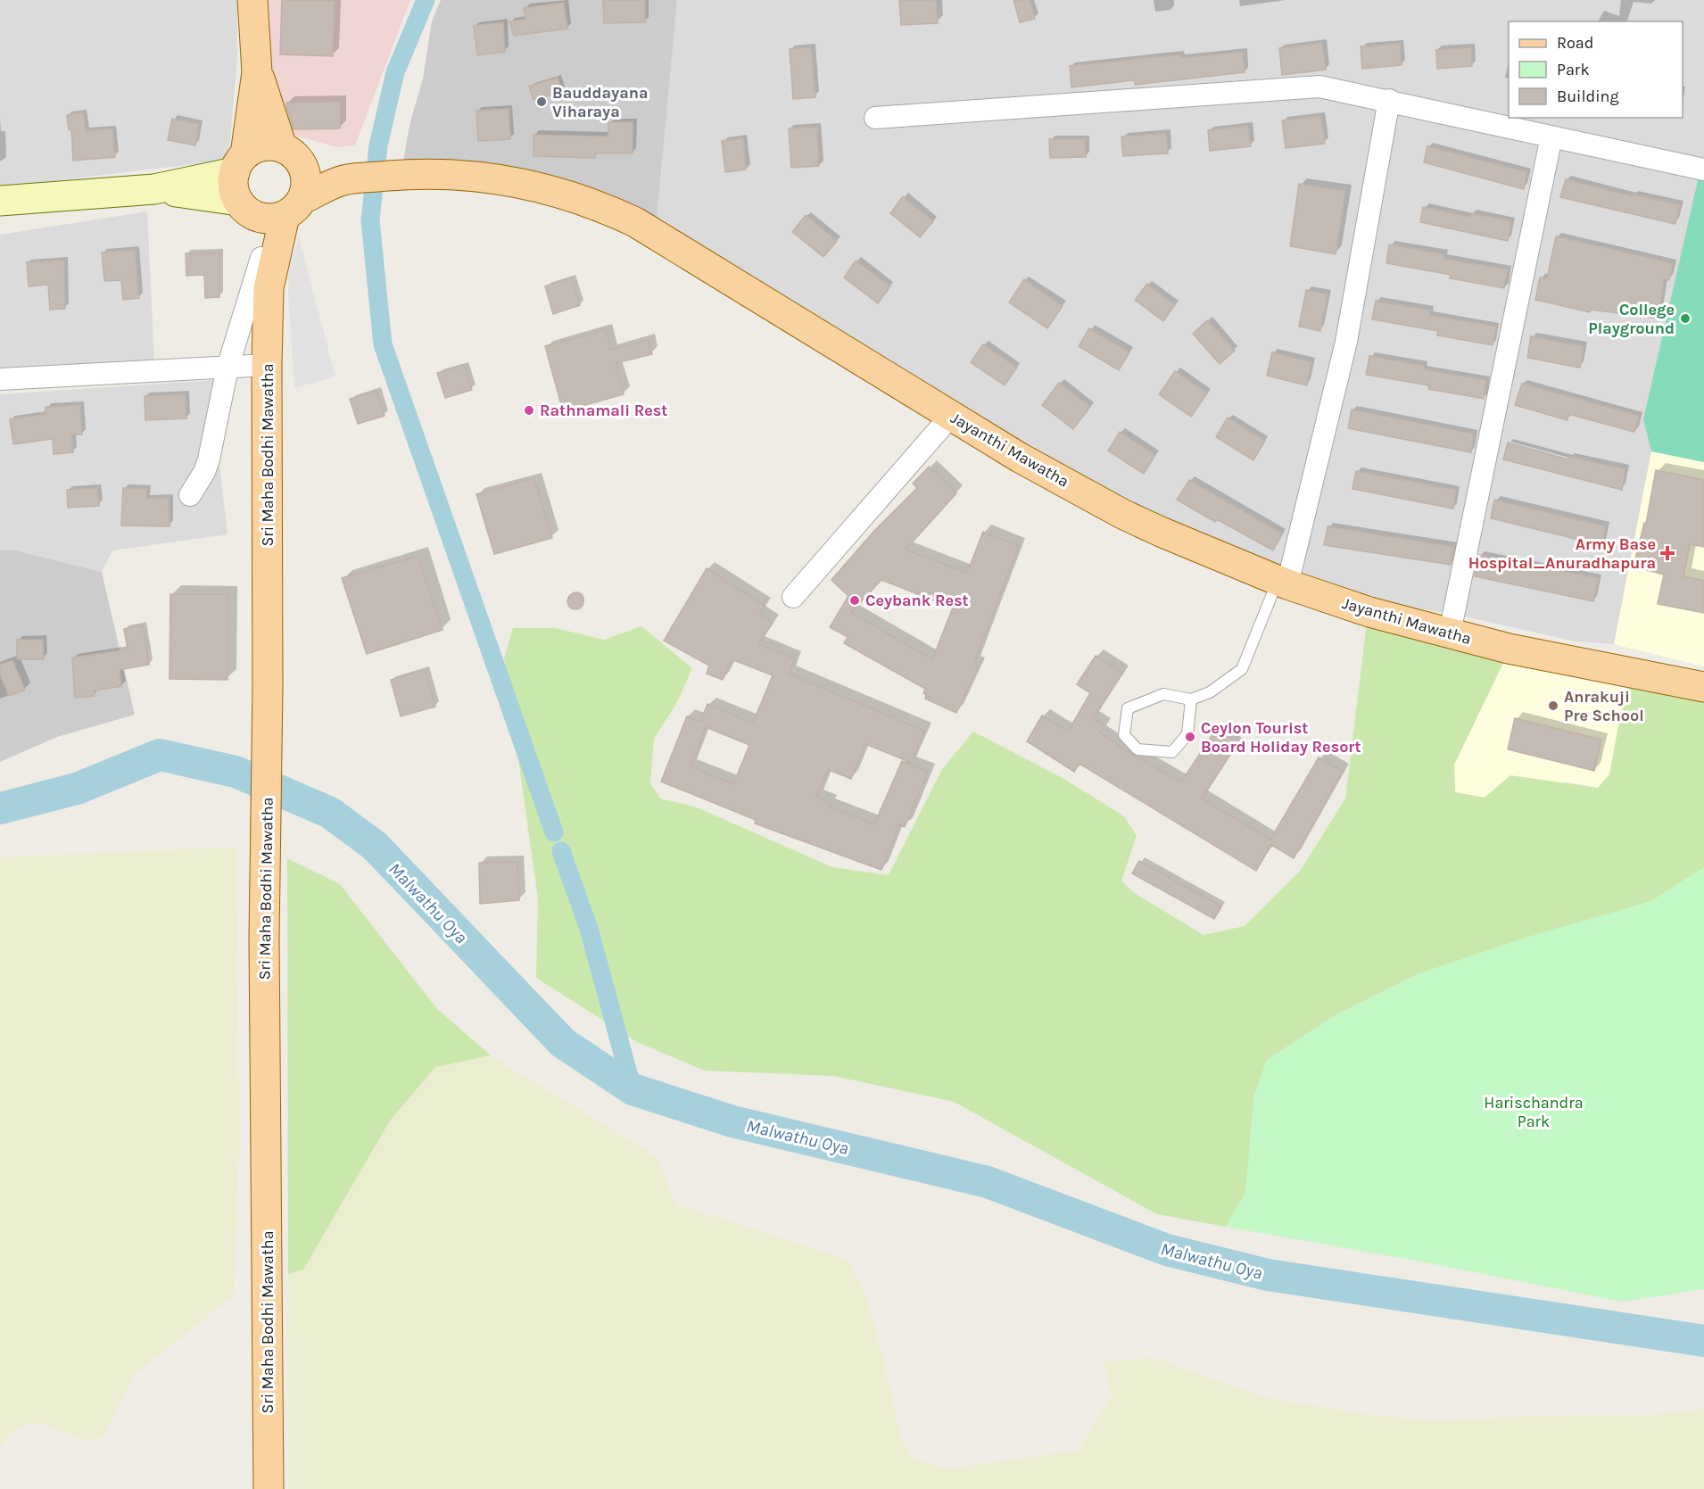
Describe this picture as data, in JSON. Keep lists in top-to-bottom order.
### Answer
{
  "streets": {
    "main road": ["Jayanthi Mawatha", "Sri Maha Bodhi Mawatha"]
  },
  "crossings": [
    ["Jayanthi Mawatha", "Sri Maha Bodhi Mawatha"]
  ],
  "water": ["Malwathu Oya"],
  "parks": ["Harischandra Park"],
  "places": {
    "other": [
      "Bauddayana Viharaya",
      "College Playground",
      "Rathnamali Rest",
      "Ceybank Rest",
      "Anrakuji Pre School",
      "Ceylon Tourist Board Holiday Resort"
    ],
    "health": ["Army Base Hospital_Anuradhapura"]
  },
  "legend": ["Road", "Park", "Building"]
}
